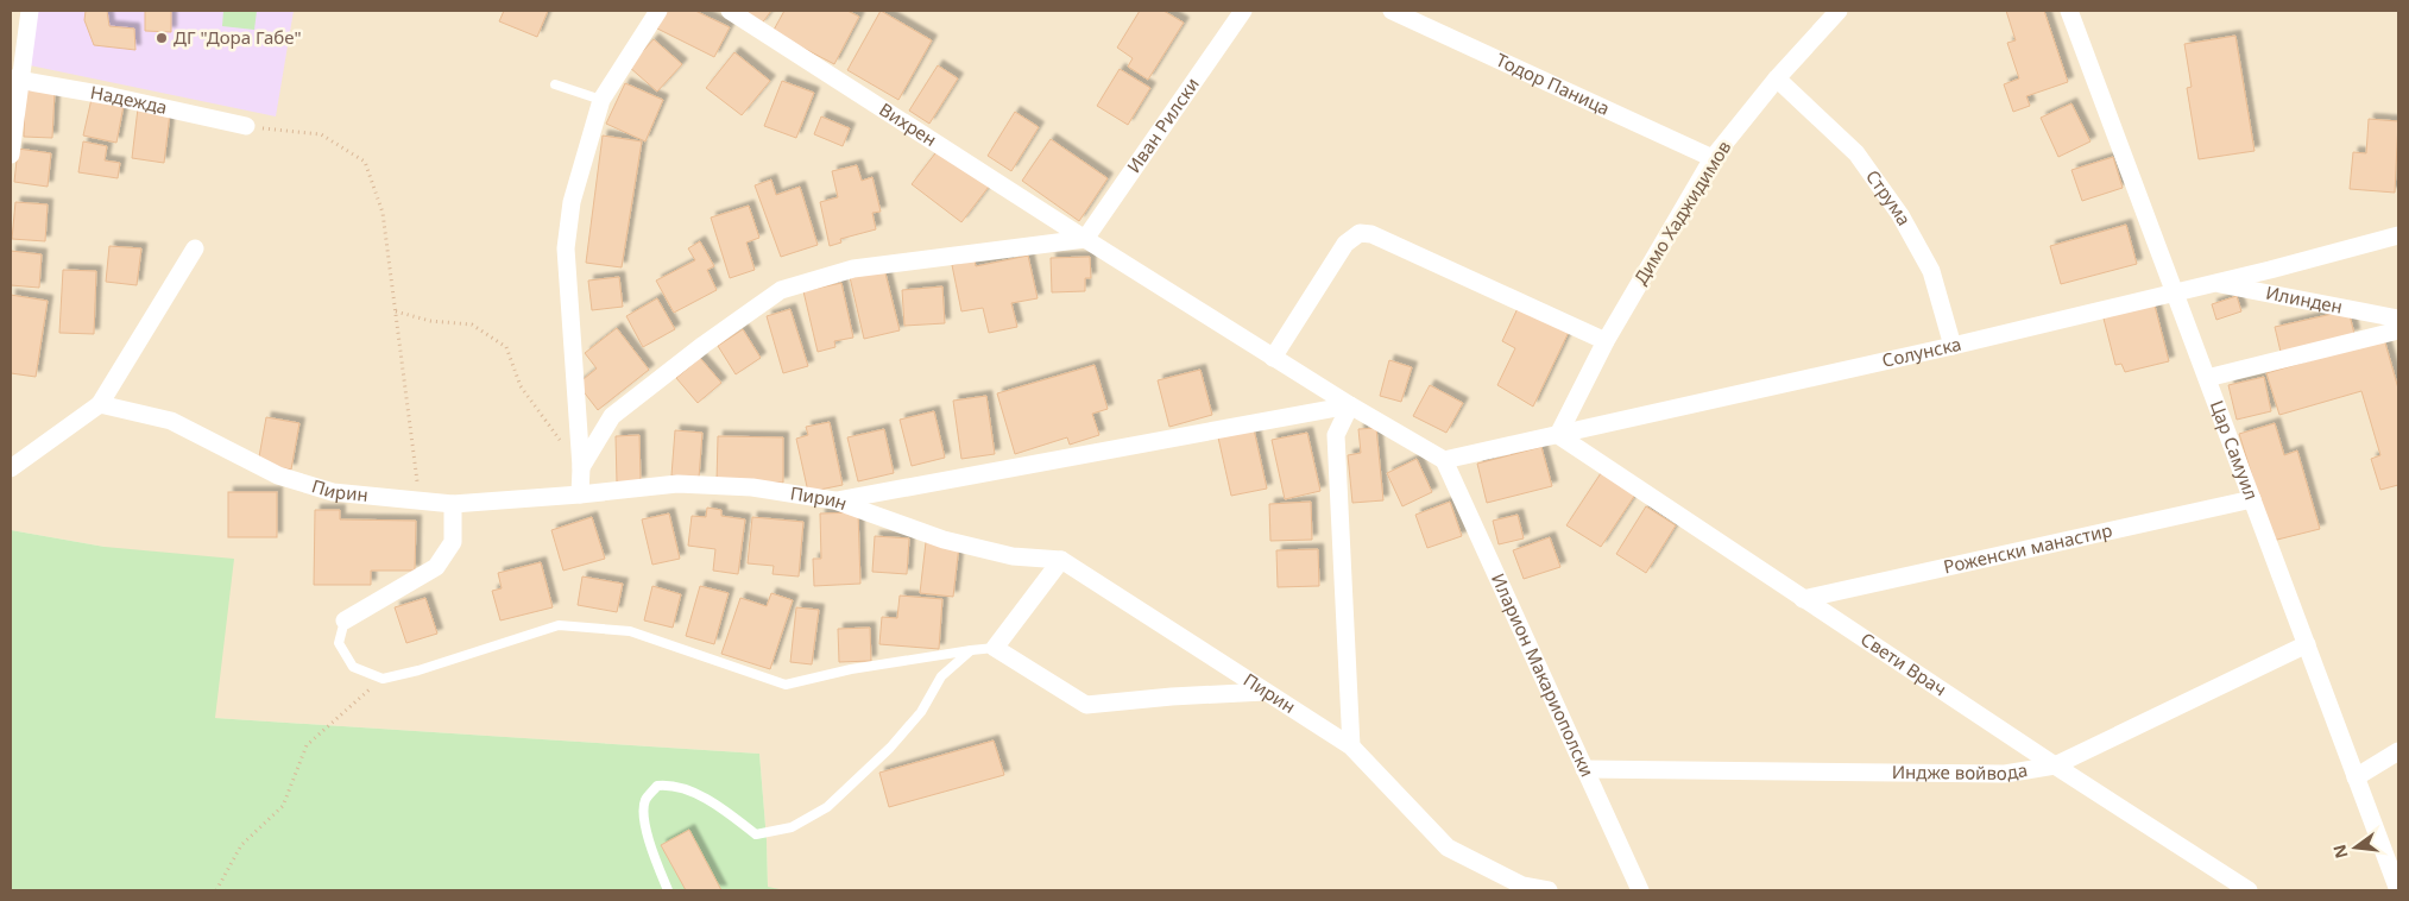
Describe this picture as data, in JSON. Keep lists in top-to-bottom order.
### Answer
{
  "streets": {
    "street": [
      "Тодор Паница",
      "Надежда",
      "Вихрен",
      "Иван Рилски",
      "Струма",
      "Димо Хаджидимов",
      "Илинден",
      "Солунска",
      "Цар Самуил",
      "Пирин",
      "Роженски манастир",
      "Свети Врач",
      "Иларион Макариополски",
      "Индже войвода"
    ]
  },
  "crossings": [
    ["Тодор Паница", "Димо Хаджидимов"],
    ["Вихрен", "Иван Рилски"],
    ["Вихрен", "Солунска"],
    ["Вихрен", "Иларион Макариополски"],
    ["Струма", "Димо Хаджидимов"],
    ["Струма", "Солунска"],
    ["Димо Хаджидимов", "Солунска"],
    ["Димо Хаджидимов", "Свети Врач"],
    ["Илинден", "Солунска"],
    ["Солунска", "Цар Самуил"],
    ["Солунска", "Свети Врач"],
    ["Солунска", "Иларион Макариополски"],
    ["Цар Самуил", "Роженски манастир"],
    ["Цар Самуил", "Индже войвода"],
    ["Роженски манастир", "Свети Врач"],
    ["Свети Врач", "Индже войвода"],
    ["Иларион Макариополски", "Индже войвода"]
  ],
  "places": ["ДГ \"Дора Габе\""],
  "north": "left"
}
